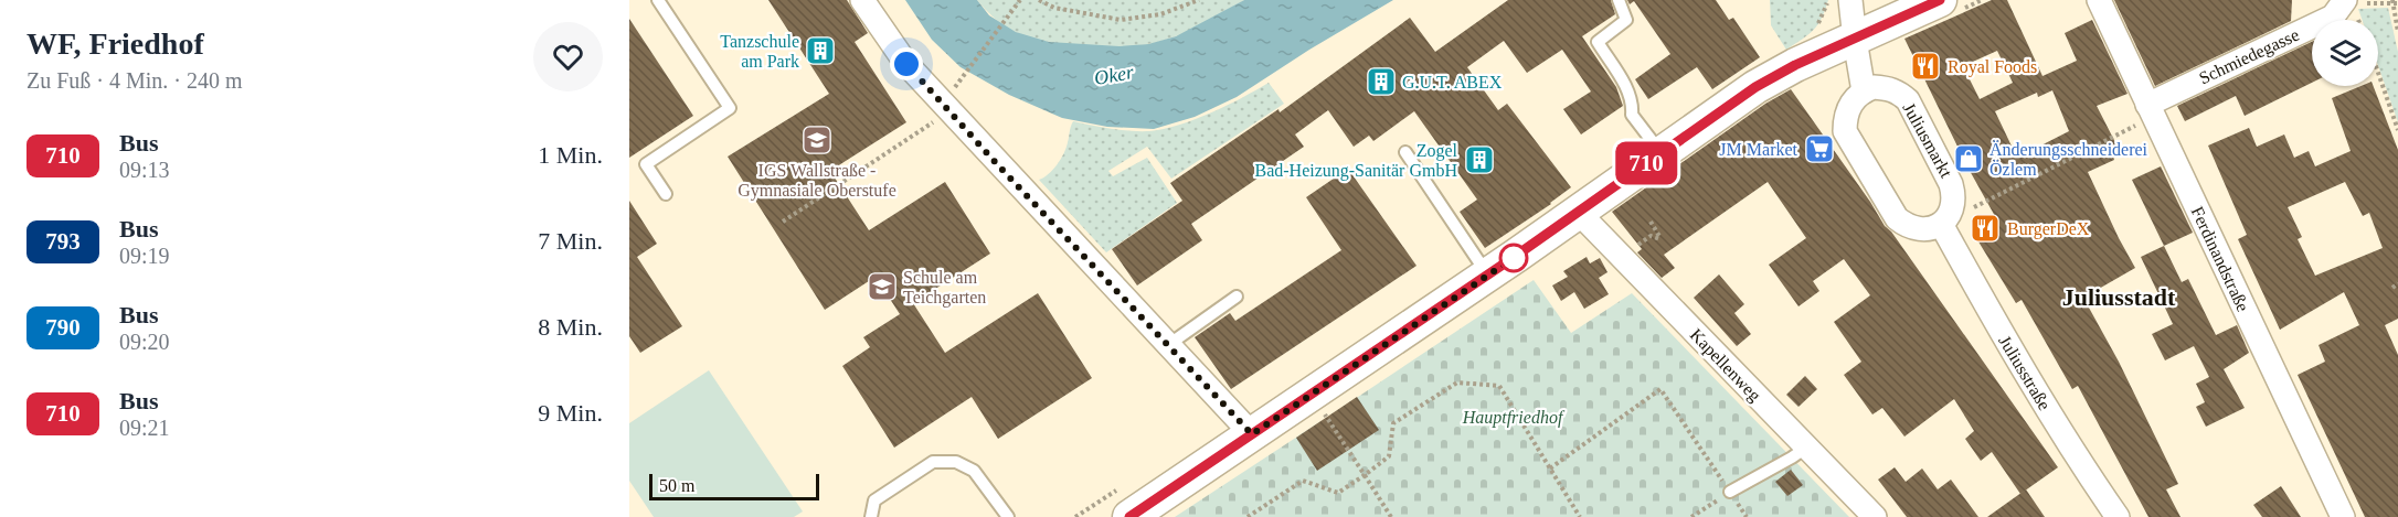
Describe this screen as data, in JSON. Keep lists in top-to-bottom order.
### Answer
{
  "streets": {
    "street": [
      "Schmiedegasse",
      "Juliusmarkt",
      "Ferdinandstraße",
      "Kapellenweg",
      "Juliusstraße"
    ]
  },
  "crossings": [
    ["Schmiedegasse", "Ferdinandstraße"],
    ["Juliusmarkt", "Juliusstraße"]
  ],
  "districts": ["Juliusstadt"],
  "water": ["Oker"],
  "parks": ["Hauptfriedhof"],
  "places": {
    "building": ["Tanzschule am Park", "G.U.T. ABEX", "Zogel Bad-Heizung-Sanitär GmbH"],
    "restaurant": ["Royal Foods", "BurgerDeX"],
    "school or university": ["IGS Wallstraße - Gymnasiale Oberstufe", "Schule am Teichgarten"],
    "supermarket": ["JM Market"],
    "shop": ["Änderungsschneiderei Özlem"]
  },
  "lines": ["bus line 710"],
  "scale_bar": "50 m",
  "page": {
    "heading": ["WF, Friedhof", "Zu Fuß · 4 Min. · 240 m"],
    "on_map": "710",
    "list": [
      {
        "mark": "710",
        "name": "Bus",
        "note": "09:13",
        "value": "1 Min."
      },
      {
        "mark": "793",
        "name": "Bus",
        "note": "09:19",
        "value": "7 Min."
      },
      {
        "mark": "790",
        "name": "Bus",
        "note": "09:20",
        "value": "8 Min."
      },
      {
        "mark": "710",
        "name": "Bus",
        "note": "09:21",
        "value": "9 Min."
      }
    ],
    "scale": "50 m"
  }
}
